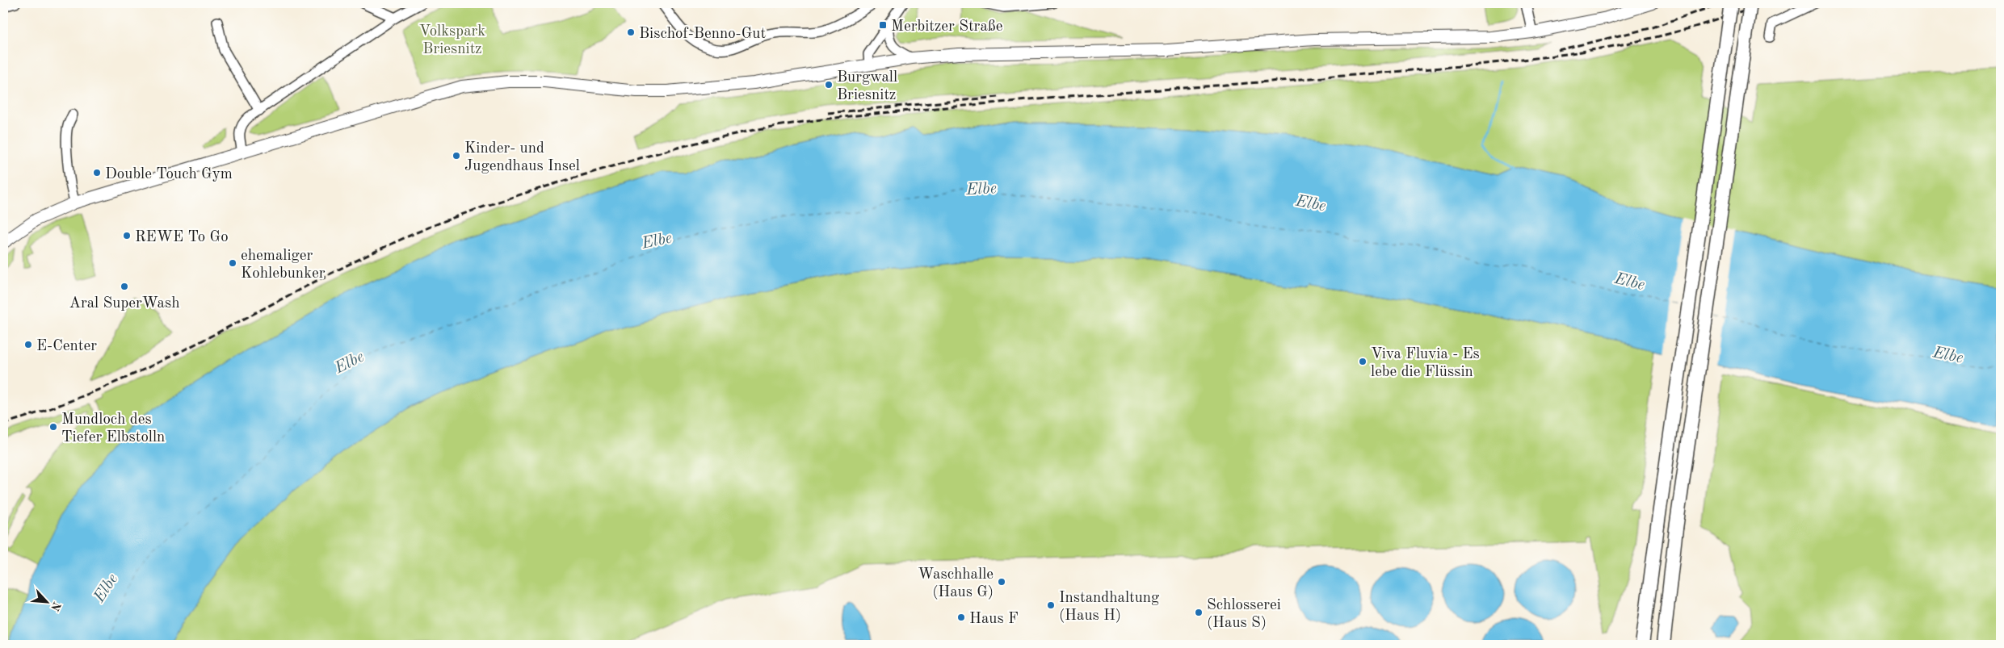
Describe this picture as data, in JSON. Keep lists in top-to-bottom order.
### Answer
{
  "water": ["Elbe"],
  "parks": ["Volkspark Briesnitz"],
  "places": {
    "transit": ["Merbitzer Straße"],
    "other": [
      "Bischof-Benno-Gut",
      "Burgwall Briesnitz",
      "Kinder- und Jugendhaus Insel",
      "Double Touch Gym",
      "REWE To Go",
      "ehemaliger Kohlebunker",
      "Aral SuperWash",
      "E-Center",
      "Viva Fluvia - Es lebe die Flüssin",
      "Mundloch des Tiefer Elbstolln",
      "Waschhalle (Haus G)",
      "Instandhaltung (Haus H)",
      "Schlosserei (Haus S)",
      "Haus F"
    ]
  },
  "north": "bottom right"
}
